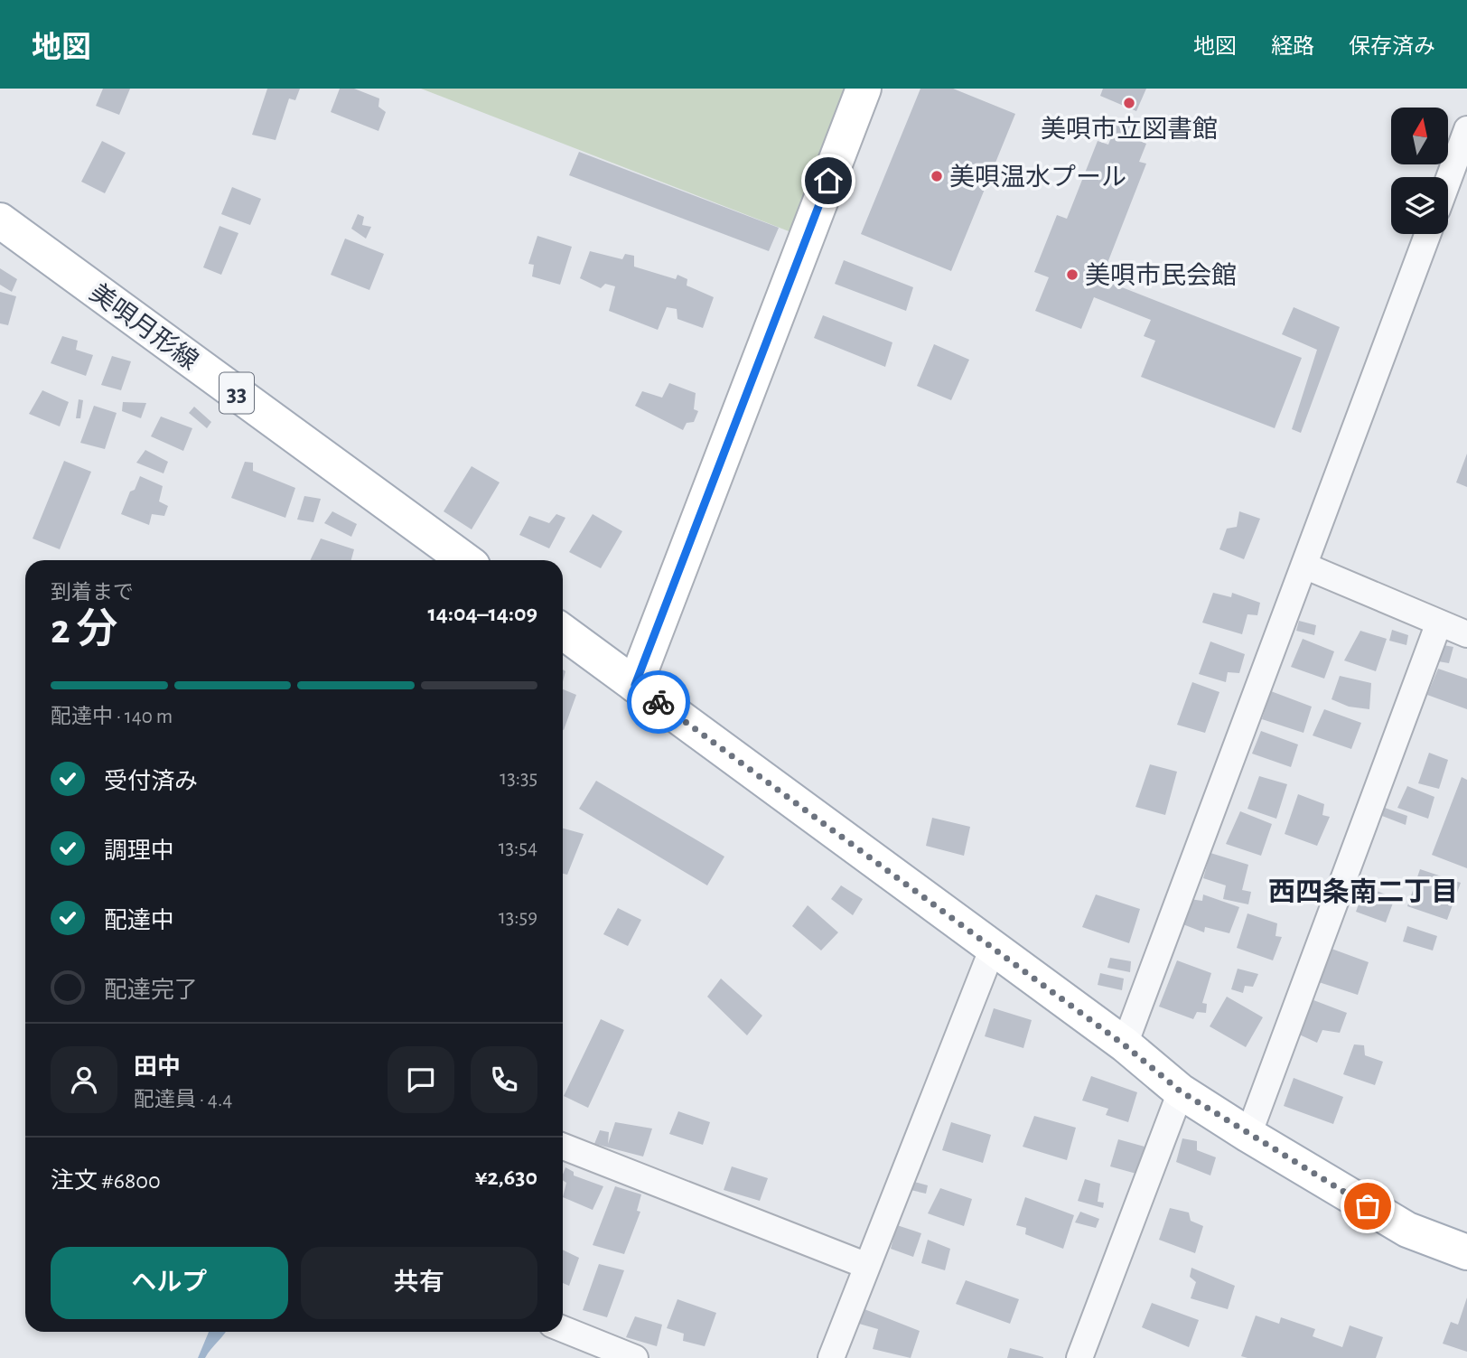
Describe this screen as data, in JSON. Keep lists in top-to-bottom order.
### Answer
{
  "streets": {
    "main road": ["美唄月形線", "33"]
  },
  "districts": ["西四条南二丁目"],
  "places": ["美唄市立図書館", "美唄温水プール", "美唄市民会館"],
  "north": "top",
  "page": {
    "header": "地図",
    "nav": ["地図", "経路", "保存済み"],
    "heading": ["2 分", "到着まで", "14:04–14:09"],
    "panel": [
      "田中",
      "配達員 · 4.4",
      "注文 #6800",
      "¥2,630"
    ],
    "bar": "配達中 · 140 m",
    "list": [
      ["受付済み", "13:35"],
      ["調理中", "13:54"],
      ["配達中", "13:59"],
      "配達完了"
    ],
    "buttons": ["ヘルプ", "共有"]
  }
}
